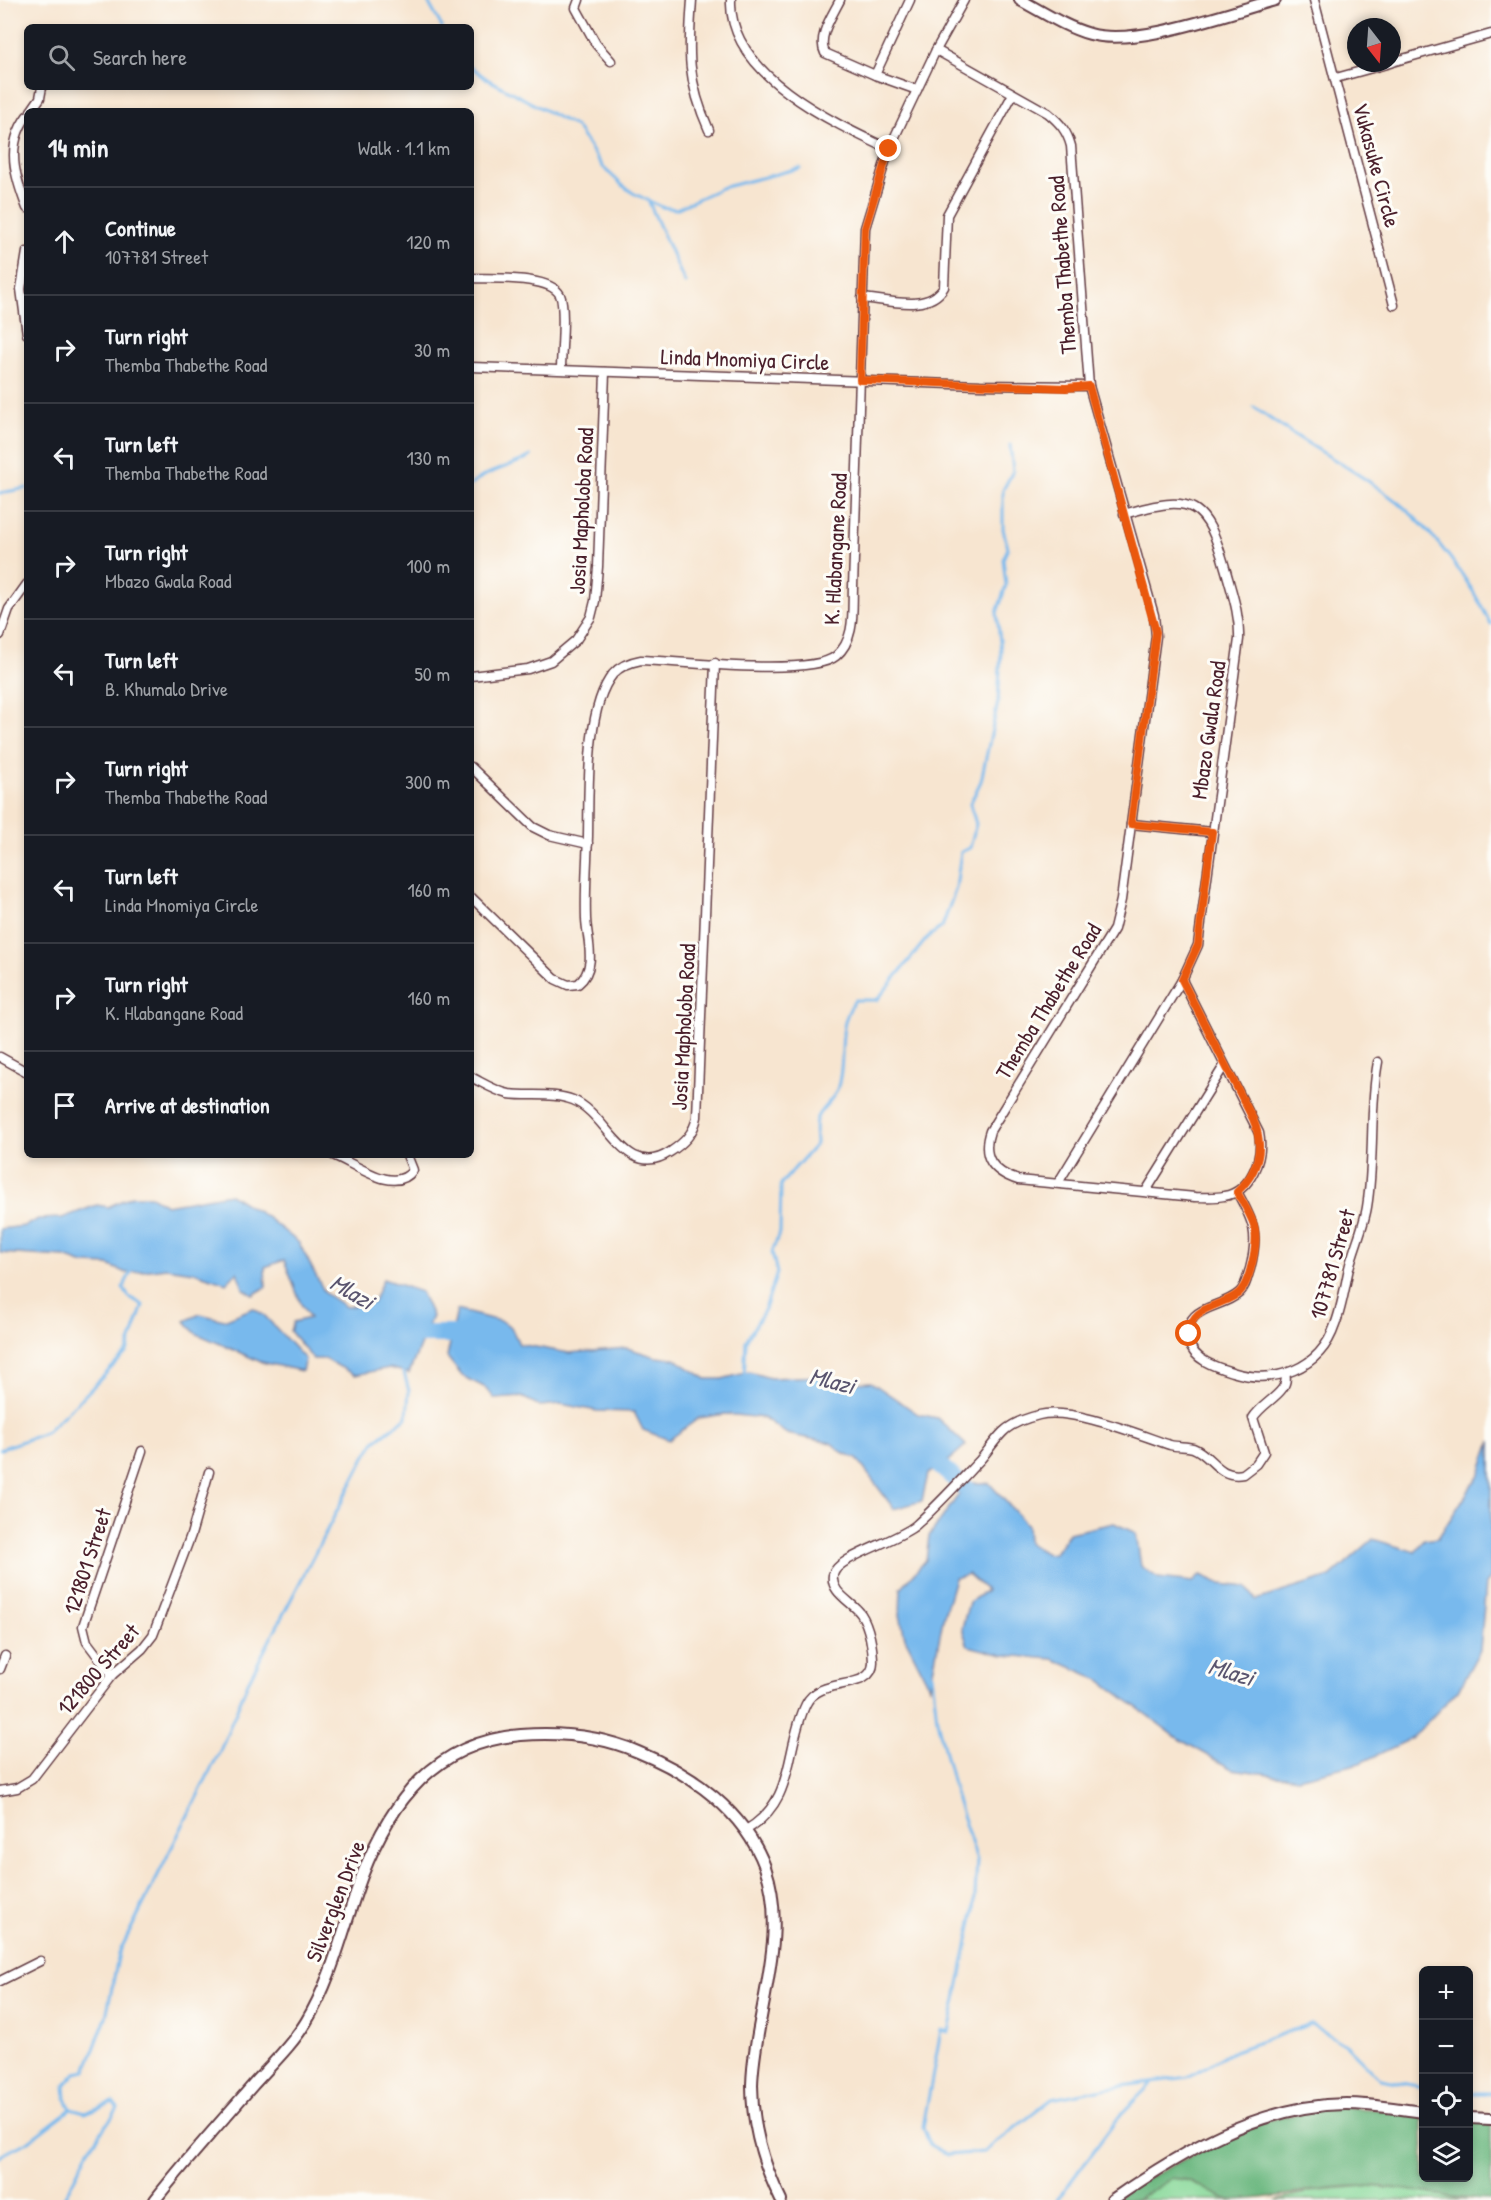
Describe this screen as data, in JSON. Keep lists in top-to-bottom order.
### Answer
{
  "streets": {
    "street": [
      "Vukasuke Circle",
      "Themba Thabethe Road",
      "Linda Mnomiya Circle",
      "Josia Mapholoba Road",
      "K. Hlabangane Road",
      "Mbazo Gwala Road",
      "107781 Street",
      "121801 Street",
      "121800 Street",
      "Silverglen Drive"
    ]
  },
  "crossings": [
    ["Themba Thabethe Road", "Linda Mnomiya Circle"],
    ["Themba Thabethe Road", "K. Hlabangane Road"],
    ["Themba Thabethe Road", "Mbazo Gwala Road"],
    ["Themba Thabethe Road", "107781 Street"],
    ["Linda Mnomiya Circle", "Josia Mapholoba Road"],
    ["Linda Mnomiya Circle", "K. Hlabangane Road"],
    ["Josia Mapholoba Road", "K. Hlabangane Road"],
    ["121801 Street", "121800 Street"]
  ],
  "water": ["Mlazi"],
  "north": "bottom",
  "page": {
    "search": "Search here",
    "heading": ["14 min", "Walk · 1.1 km"],
    "list": [
      ["Continue", "107781 Street", "120 m"],
      ["Turn right", "Themba Thabethe Road", "30 m"],
      ["Turn left", "Themba Thabethe Road", "130 m"],
      ["Turn right", "Mbazo Gwala Road", "100 m"],
      ["Turn left", "B. Khumalo Drive", "50 m"],
      ["Turn right", "Themba Thabethe Road", "300 m"],
      ["Turn left", "Linda Mnomiya Circle", "160 m"],
      ["Turn right", "K. Hlabangane Road", "160 m"],
      "Arrive at destination"
    ],
    "map_buttons": ["+", "−"]
  }
}
